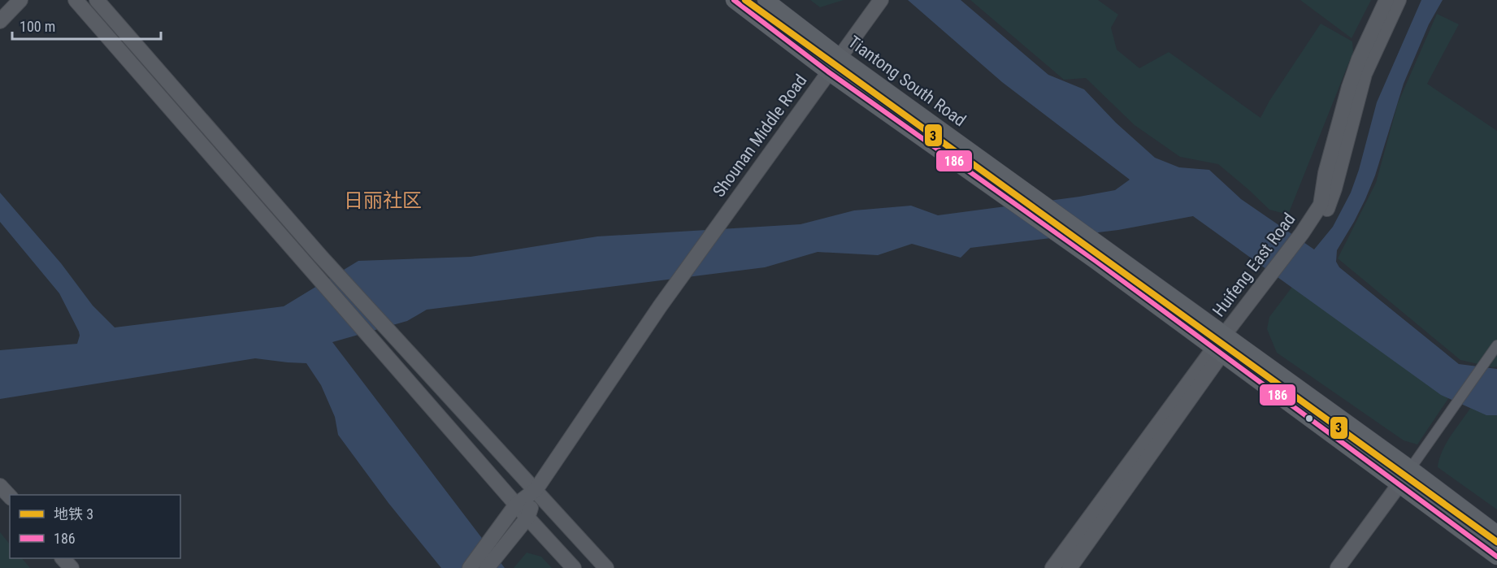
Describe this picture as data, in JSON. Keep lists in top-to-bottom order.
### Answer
{
  "streets": {
    "main road": ["Tiantong South Road", "Shounan Middle Road", "Huifeng East Road"]
  },
  "crossings": [
    ["Tiantong South Road", "Shounan Middle Road"],
    ["Tiantong South Road", "Huifeng East Road"]
  ],
  "districts": ["日丽社区"],
  "lines": ["metro line 3", "transit line 186"],
  "legend": ["地铁 3", "186"],
  "scale_bar": "100 m"
}
